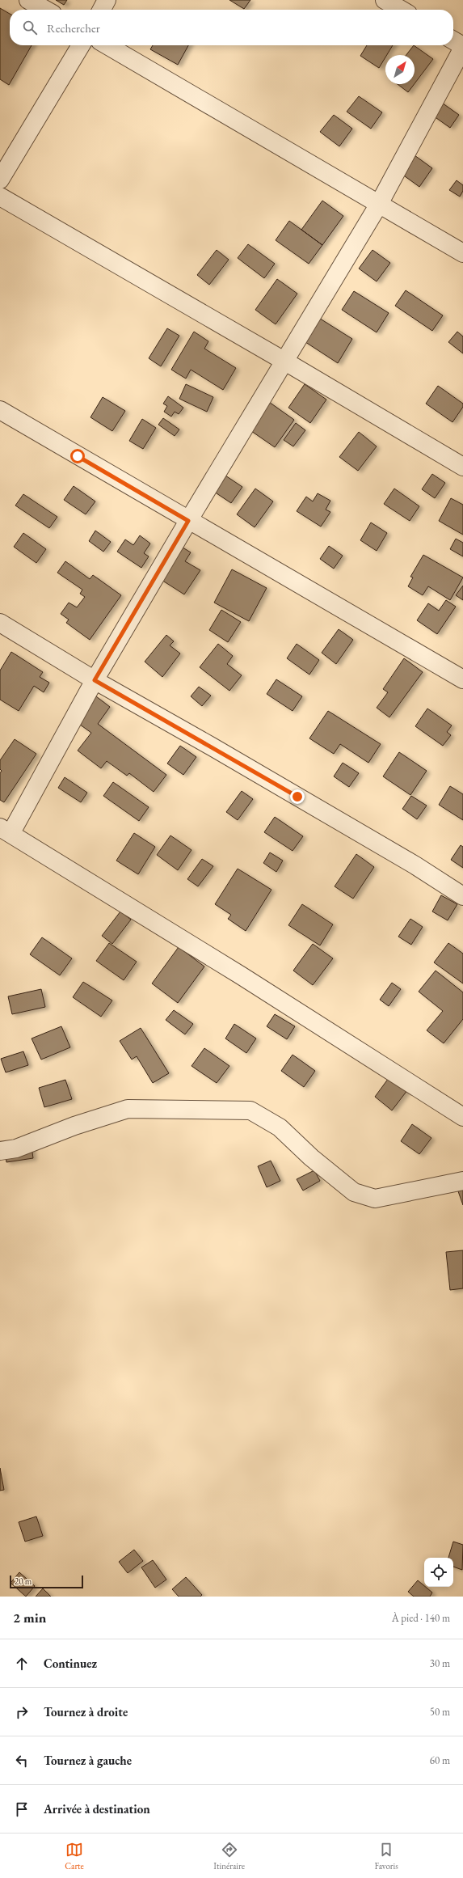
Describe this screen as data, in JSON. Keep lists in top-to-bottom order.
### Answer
{
  "scale_bar": "20 m",
  "north": "top right",
  "page": {
    "search": "Rechercher",
    "scale": "20 m",
    "heading": ["2 min", "À pied · 140 m"],
    "list": [
      ["Continuez", "30 m"],
      ["Tournez à droite", "50 m"],
      ["Tournez à gauche", "60 m"],
      "Arrivée à destination"
    ],
    "nav": ["Carte", "Itinéraire", "Favoris"]
  }
}
